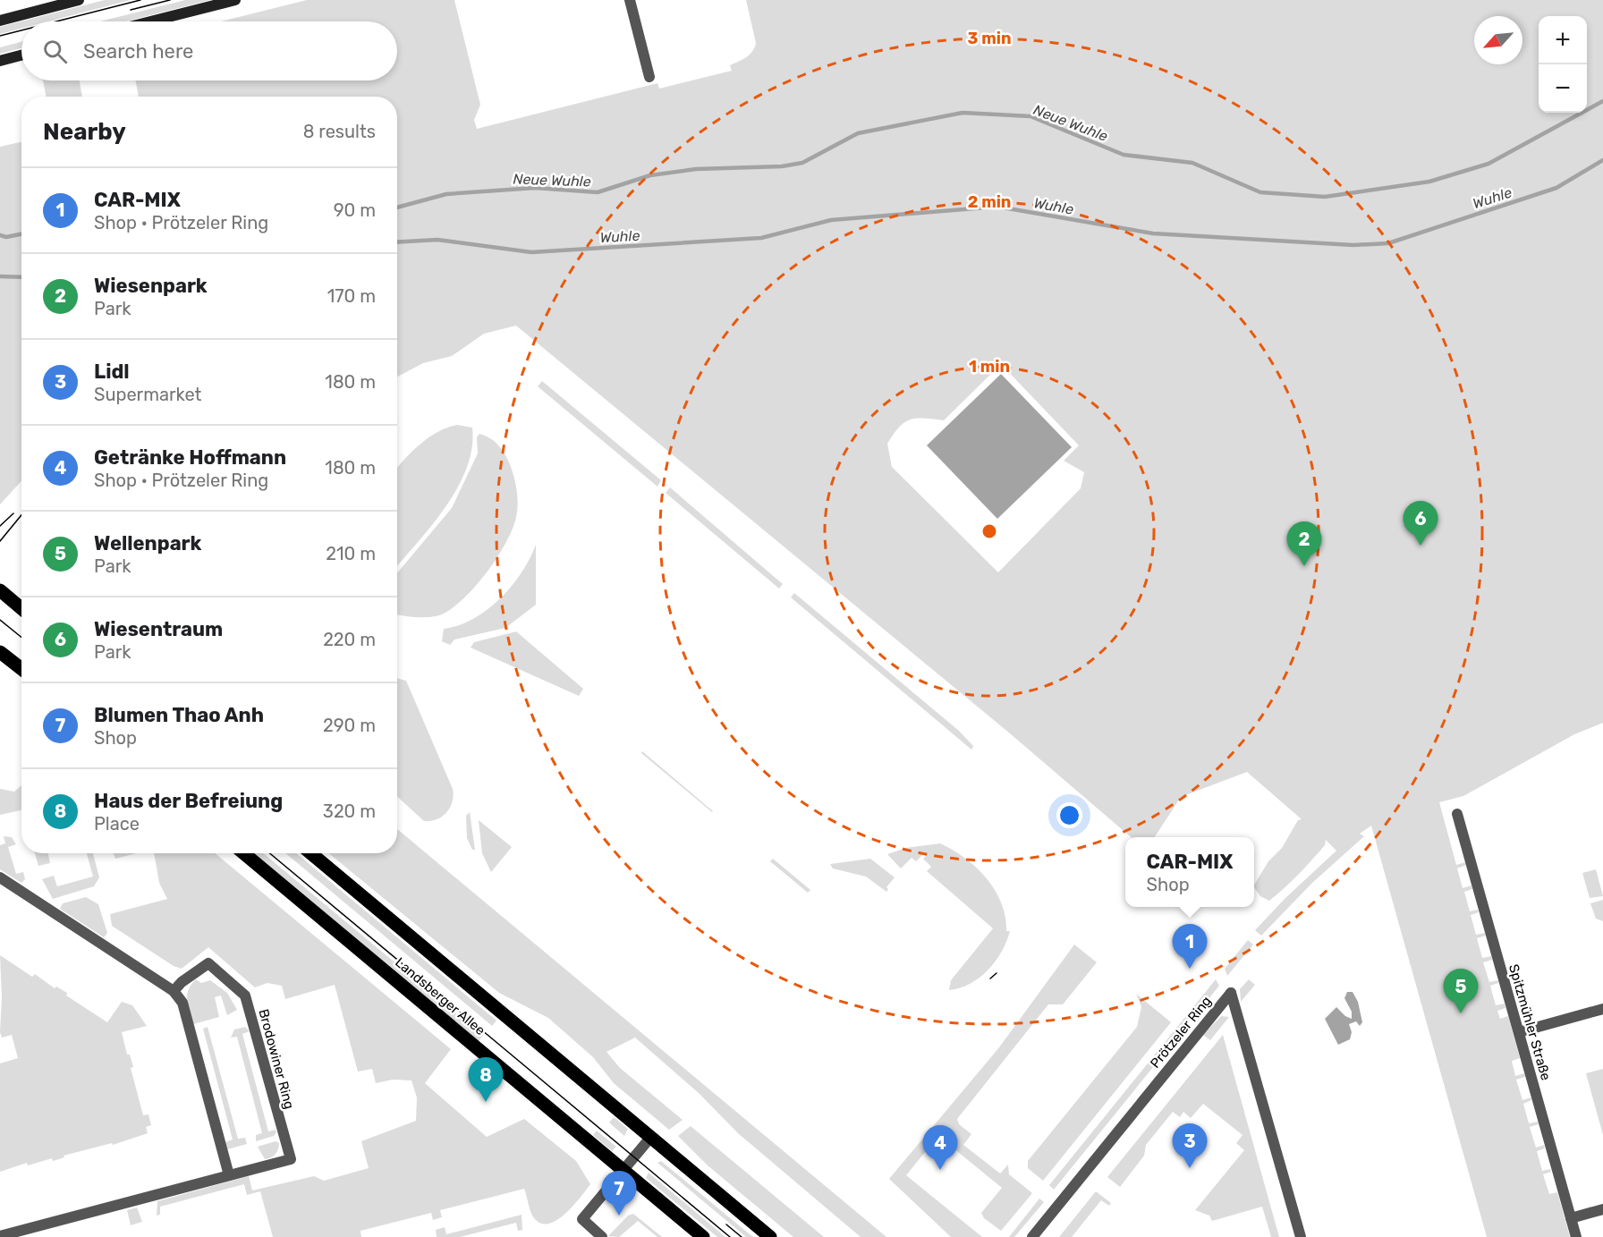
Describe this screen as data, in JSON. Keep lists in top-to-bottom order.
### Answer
{
  "streets": {
    "main road": ["Landsberger Allee"],
    "street": ["Spitzmühler Straße", "Prötzeler Ring", "Brodowiner Ring"]
  },
  "water": ["Neue Wuhle", "Wuhle"],
  "north": "bottom left",
  "page": {
    "map_buttons": ["+", "−"],
    "search": "Search here",
    "heading": ["Nearby", "8 results"],
    "list": [
      {
        "mark": "1",
        "name": "CAR-MIX",
        "note": "Shop · Prötzeler Ring",
        "value": "90 m"
      },
      {
        "mark": "2",
        "name": "Wiesenpark",
        "note": "Park",
        "value": "170 m"
      },
      {
        "mark": "3",
        "name": "Lidl",
        "note": "Supermarket",
        "value": "180 m"
      },
      {
        "mark": "4",
        "name": "Getränke Hoffmann",
        "note": "Shop · Prötzeler Ring",
        "value": "180 m"
      },
      {
        "mark": "5",
        "name": "Wellenpark",
        "note": "Park",
        "value": "210 m"
      },
      {
        "mark": "6",
        "name": "Wiesentraum",
        "note": "Park",
        "value": "220 m"
      },
      {
        "mark": "7",
        "name": "Blumen Thao Anh",
        "note": "Shop",
        "value": "290 m"
      },
      {
        "mark": "8",
        "name": "Haus der Befreiung",
        "note": "Place",
        "value": "320 m"
      }
    ],
    "pins": [
      "6",
      "2",
      "1",
      "5",
      "8",
      "3",
      "4",
      "7"
    ],
    "popup": ["CAR-MIX", "Shop"]
  },
  "rings": ["3 min", "2 min", "1 min"]
}
